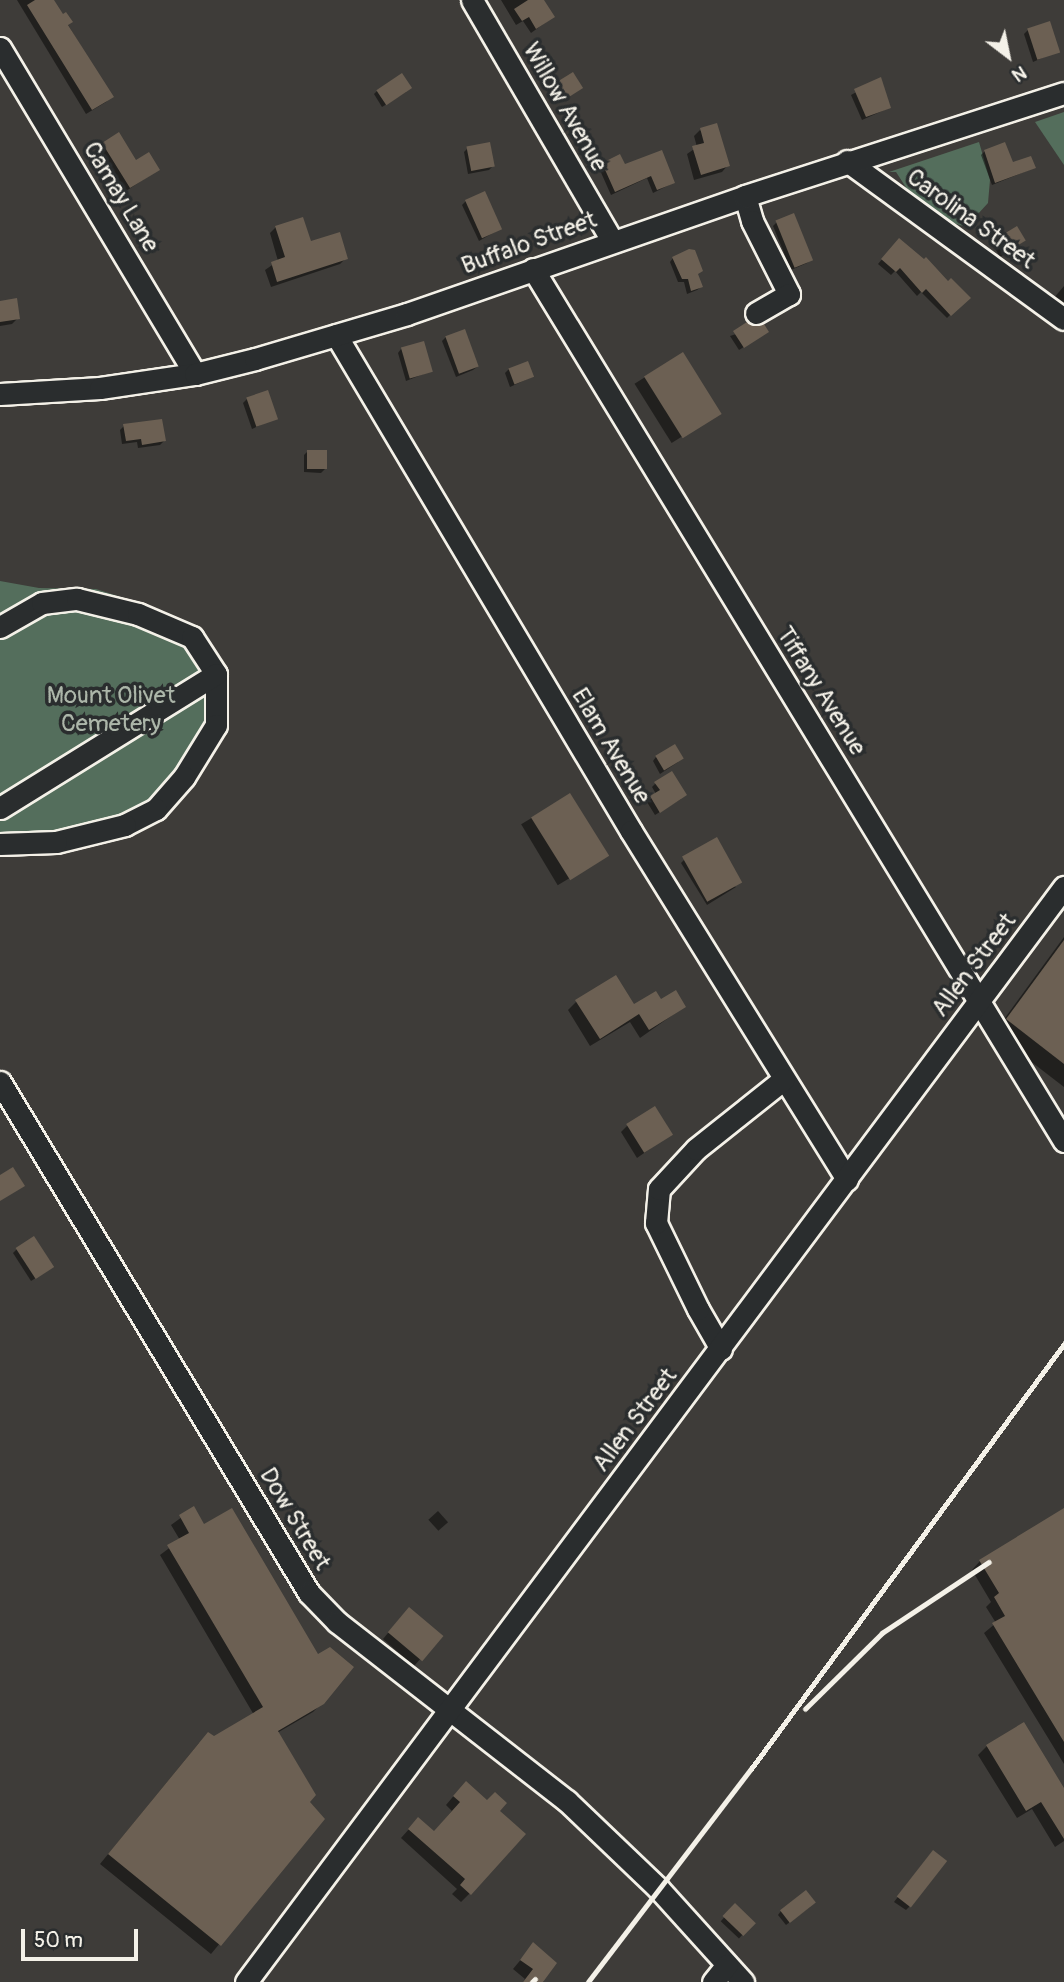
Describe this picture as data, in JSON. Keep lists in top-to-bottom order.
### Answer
{
  "streets": {
    "street": [
      "Willow Avenue",
      "Camay Lane",
      "Carolina Street",
      "Buffalo Street",
      "Tiffany Avenue",
      "Elam Avenue",
      "Allen Street",
      "Dow Street"
    ]
  },
  "crossings": [
    ["Willow Avenue", "Buffalo Street"],
    ["Camay Lane", "Buffalo Street"],
    ["Carolina Street", "Buffalo Street"],
    ["Buffalo Street", "Tiffany Avenue"],
    ["Buffalo Street", "Elam Avenue"],
    ["Tiffany Avenue", "Allen Street"],
    ["Elam Avenue", "Allen Street"],
    ["Allen Street", "Dow Street"]
  ],
  "parks": ["Mount Olivet Cemetery"],
  "scale_bar": "50 m",
  "north": "bottom right"
}
